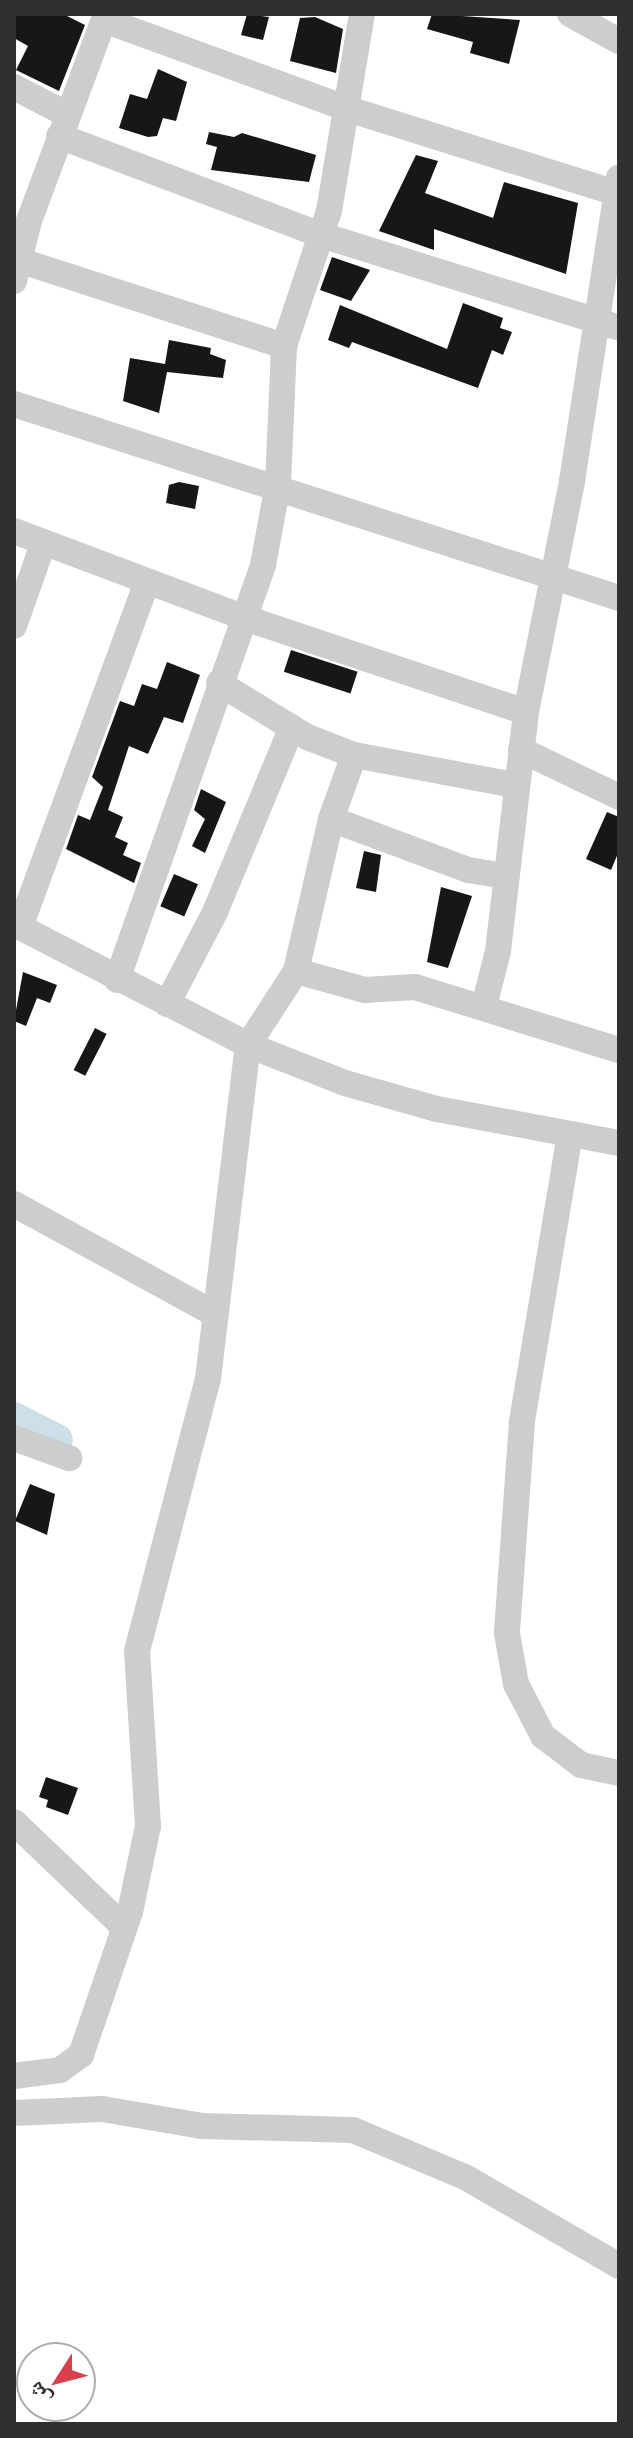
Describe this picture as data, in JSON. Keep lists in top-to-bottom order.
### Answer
{
  "north": "bottom left"
}
